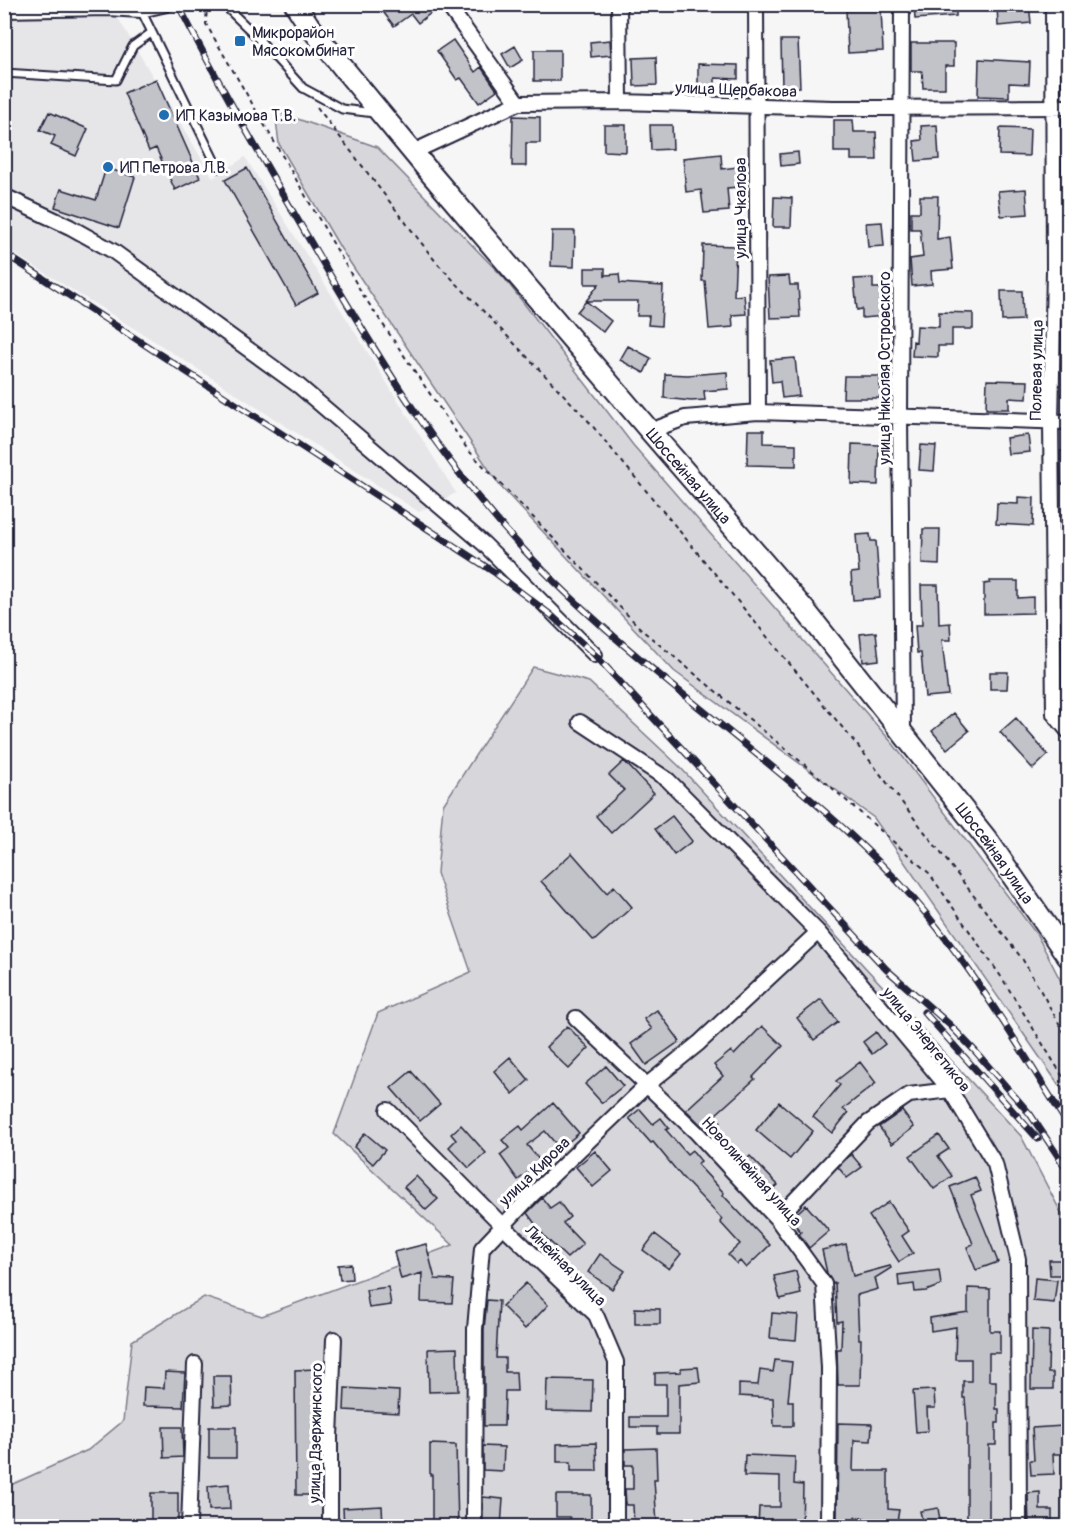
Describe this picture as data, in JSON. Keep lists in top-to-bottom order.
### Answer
{
  "streets": {
    "main road": ["Шоссейная улица"],
    "street": [
      "улица Щербакова",
      "улица Чкалова",
      "улица Николая Островского",
      "Полевая улица",
      "улица Энергетиков",
      "улица Кирова",
      "Новолинейная улица",
      "Линейная улица",
      "улица Дзержинского"
    ]
  },
  "crossings": [
    ["улица Щербакова", "улица Чкалова"],
    ["улица Щербакова", "улица Николая Островского"],
    ["улица Щербакова", "Полевая улица"],
    ["улица Щербакова", "Шоссейная улица"],
    ["улица Николая Островского", "Шоссейная улица"],
    ["улица Энергетиков", "улица Кирова"],
    ["улица Кирова", "Новолинейная улица"],
    ["улица Кирова", "Линейная улица"]
  ],
  "places": {
    "transit": ["Микрорайон Мясокомбинат"],
    "other": ["ИП Казымова Т.В.", "ИП Петрова Л.В."]
  }
}
